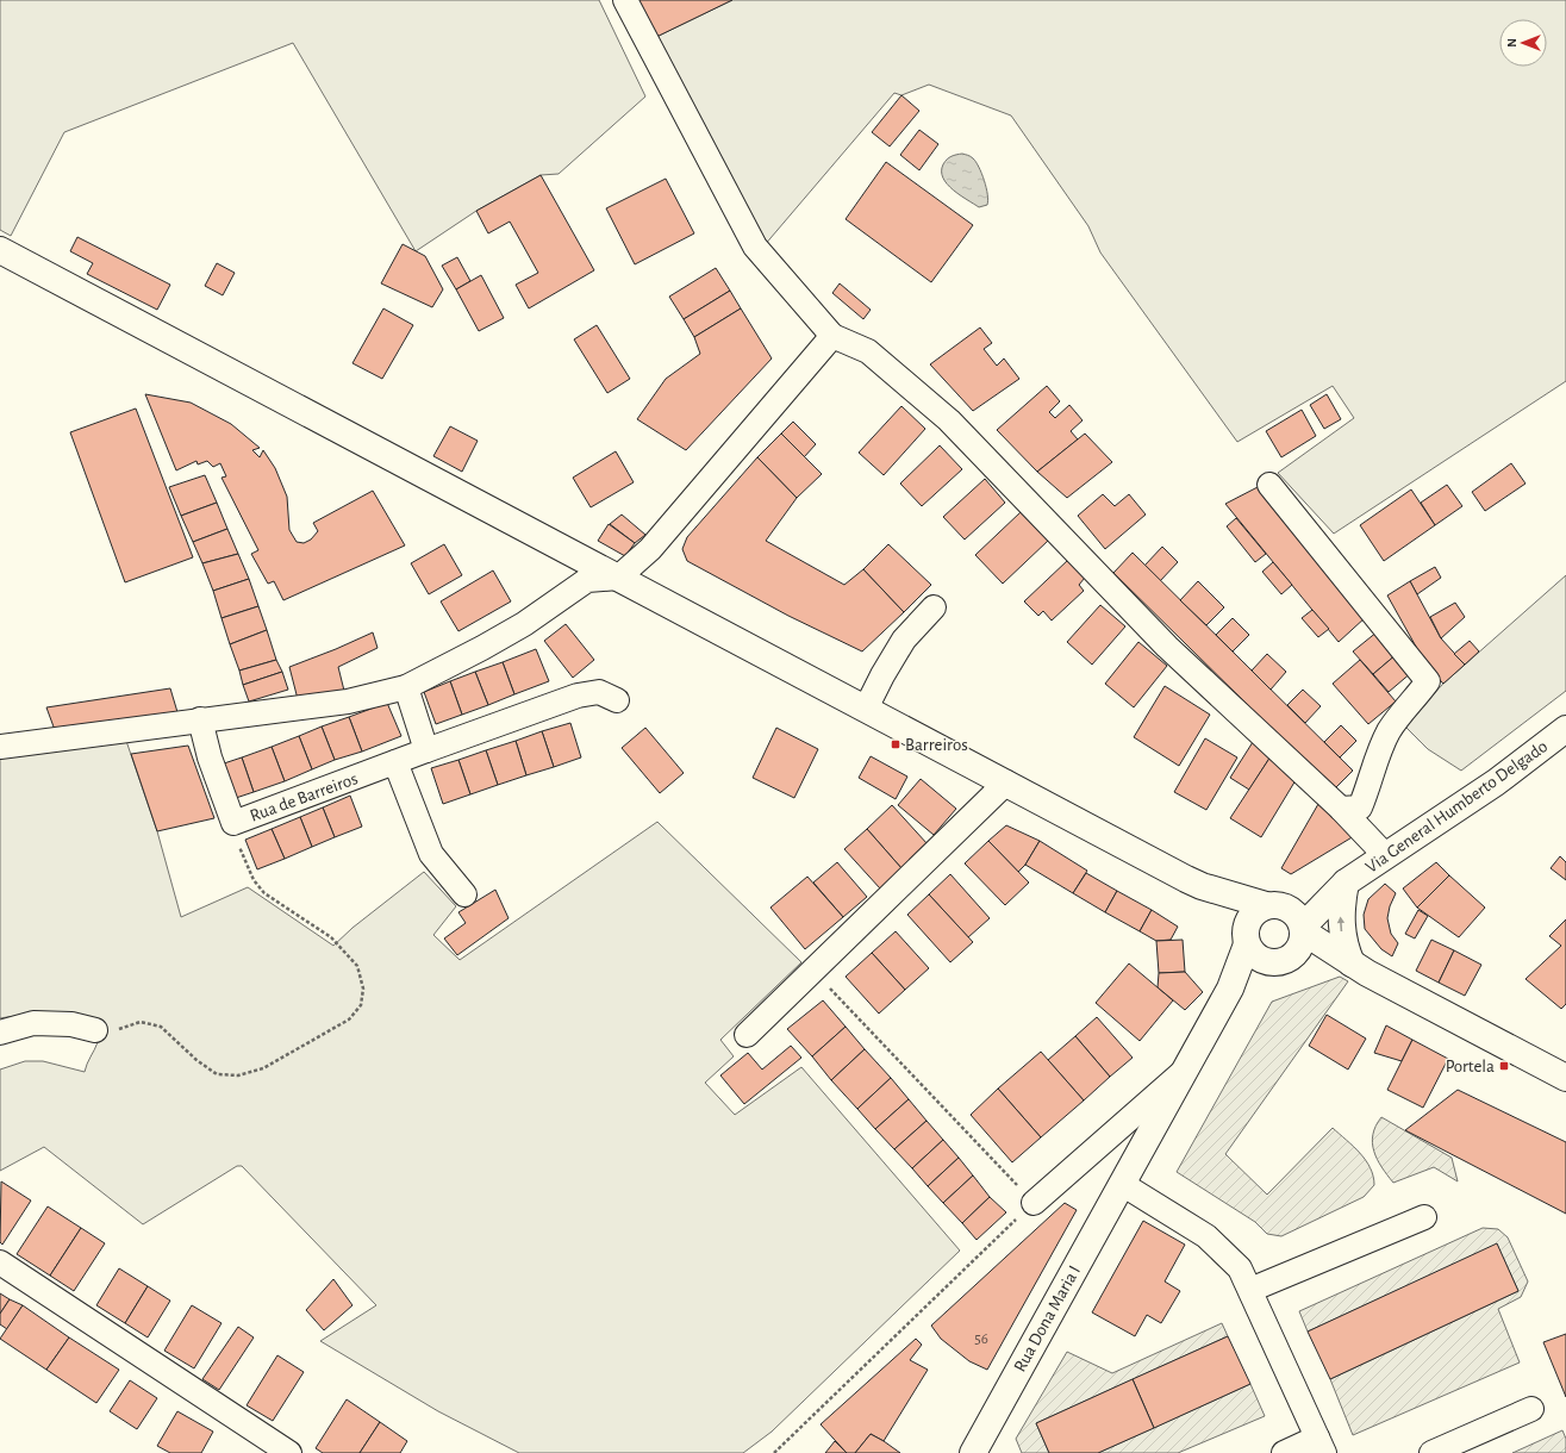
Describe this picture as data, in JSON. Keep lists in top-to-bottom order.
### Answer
{
  "streets": {
    "main road": ["Via General Humberto Delgado", "Rua Dona Maria I"],
    "street": ["Rua de Barreiros"]
  },
  "crossings": [
    ["Via General Humberto Delgado", "Rua Dona Maria I"]
  ],
  "places": {
    "transit": ["Barreiros", "Portela"]
  },
  "house_numbers": ["56"],
  "north": "left"
}
